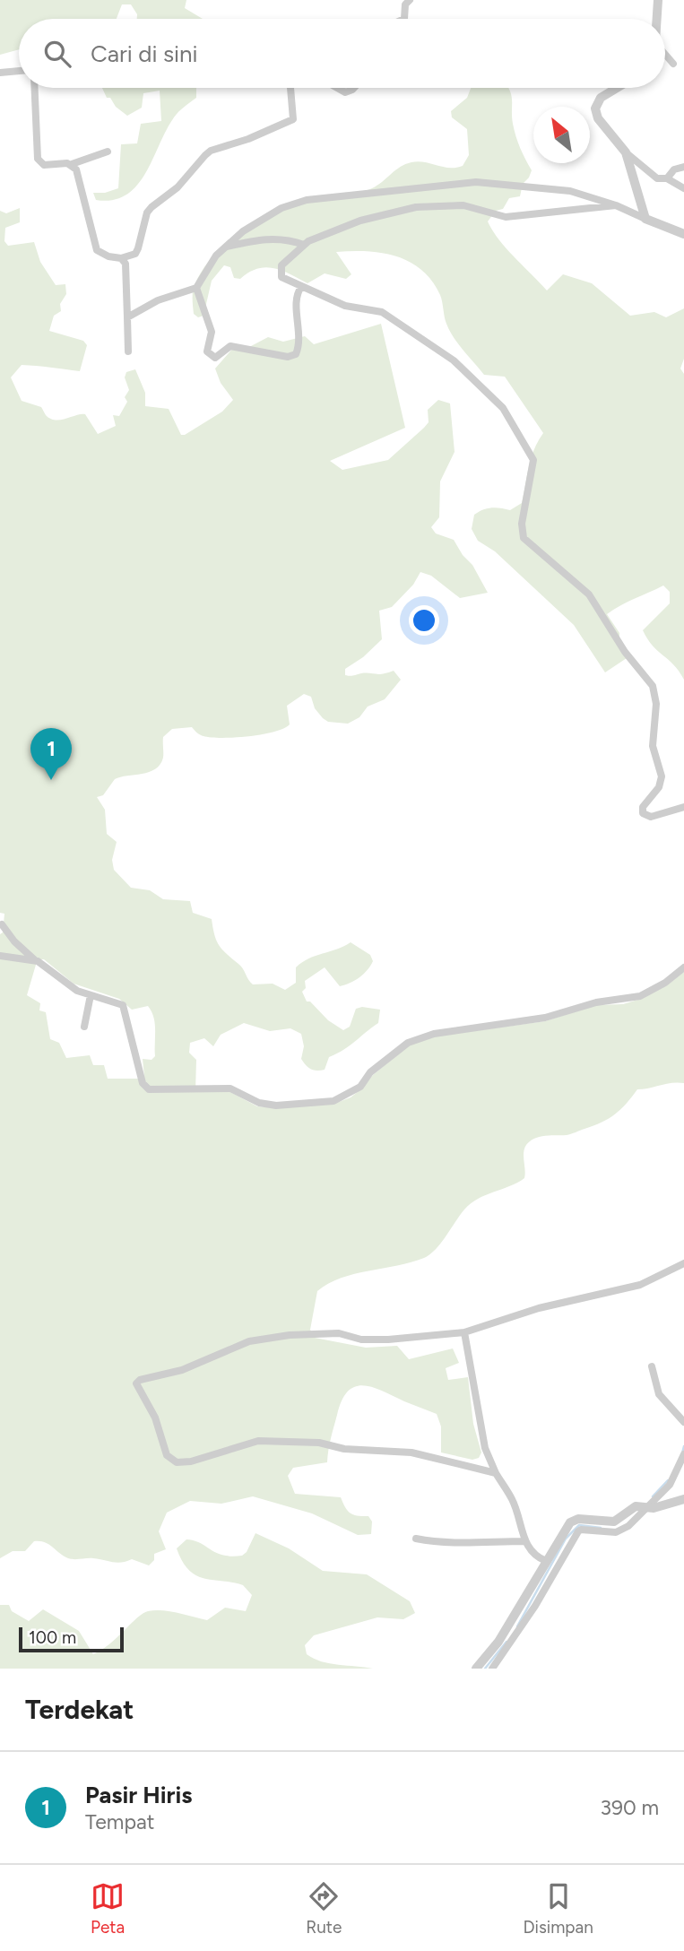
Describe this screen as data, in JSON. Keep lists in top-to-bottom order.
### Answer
{
  "scale_bar": "100 m",
  "north": "top left",
  "page": {
    "search": "Cari di sini",
    "pins": "1",
    "scale": "100 m",
    "heading": "Terdekat",
    "list": [
      {
        "mark": "1",
        "name": "Pasir Hiris",
        "note": "Tempat",
        "value": "390 m"
      }
    ],
    "nav": ["Peta", "Rute", "Disimpan"]
  }
}
